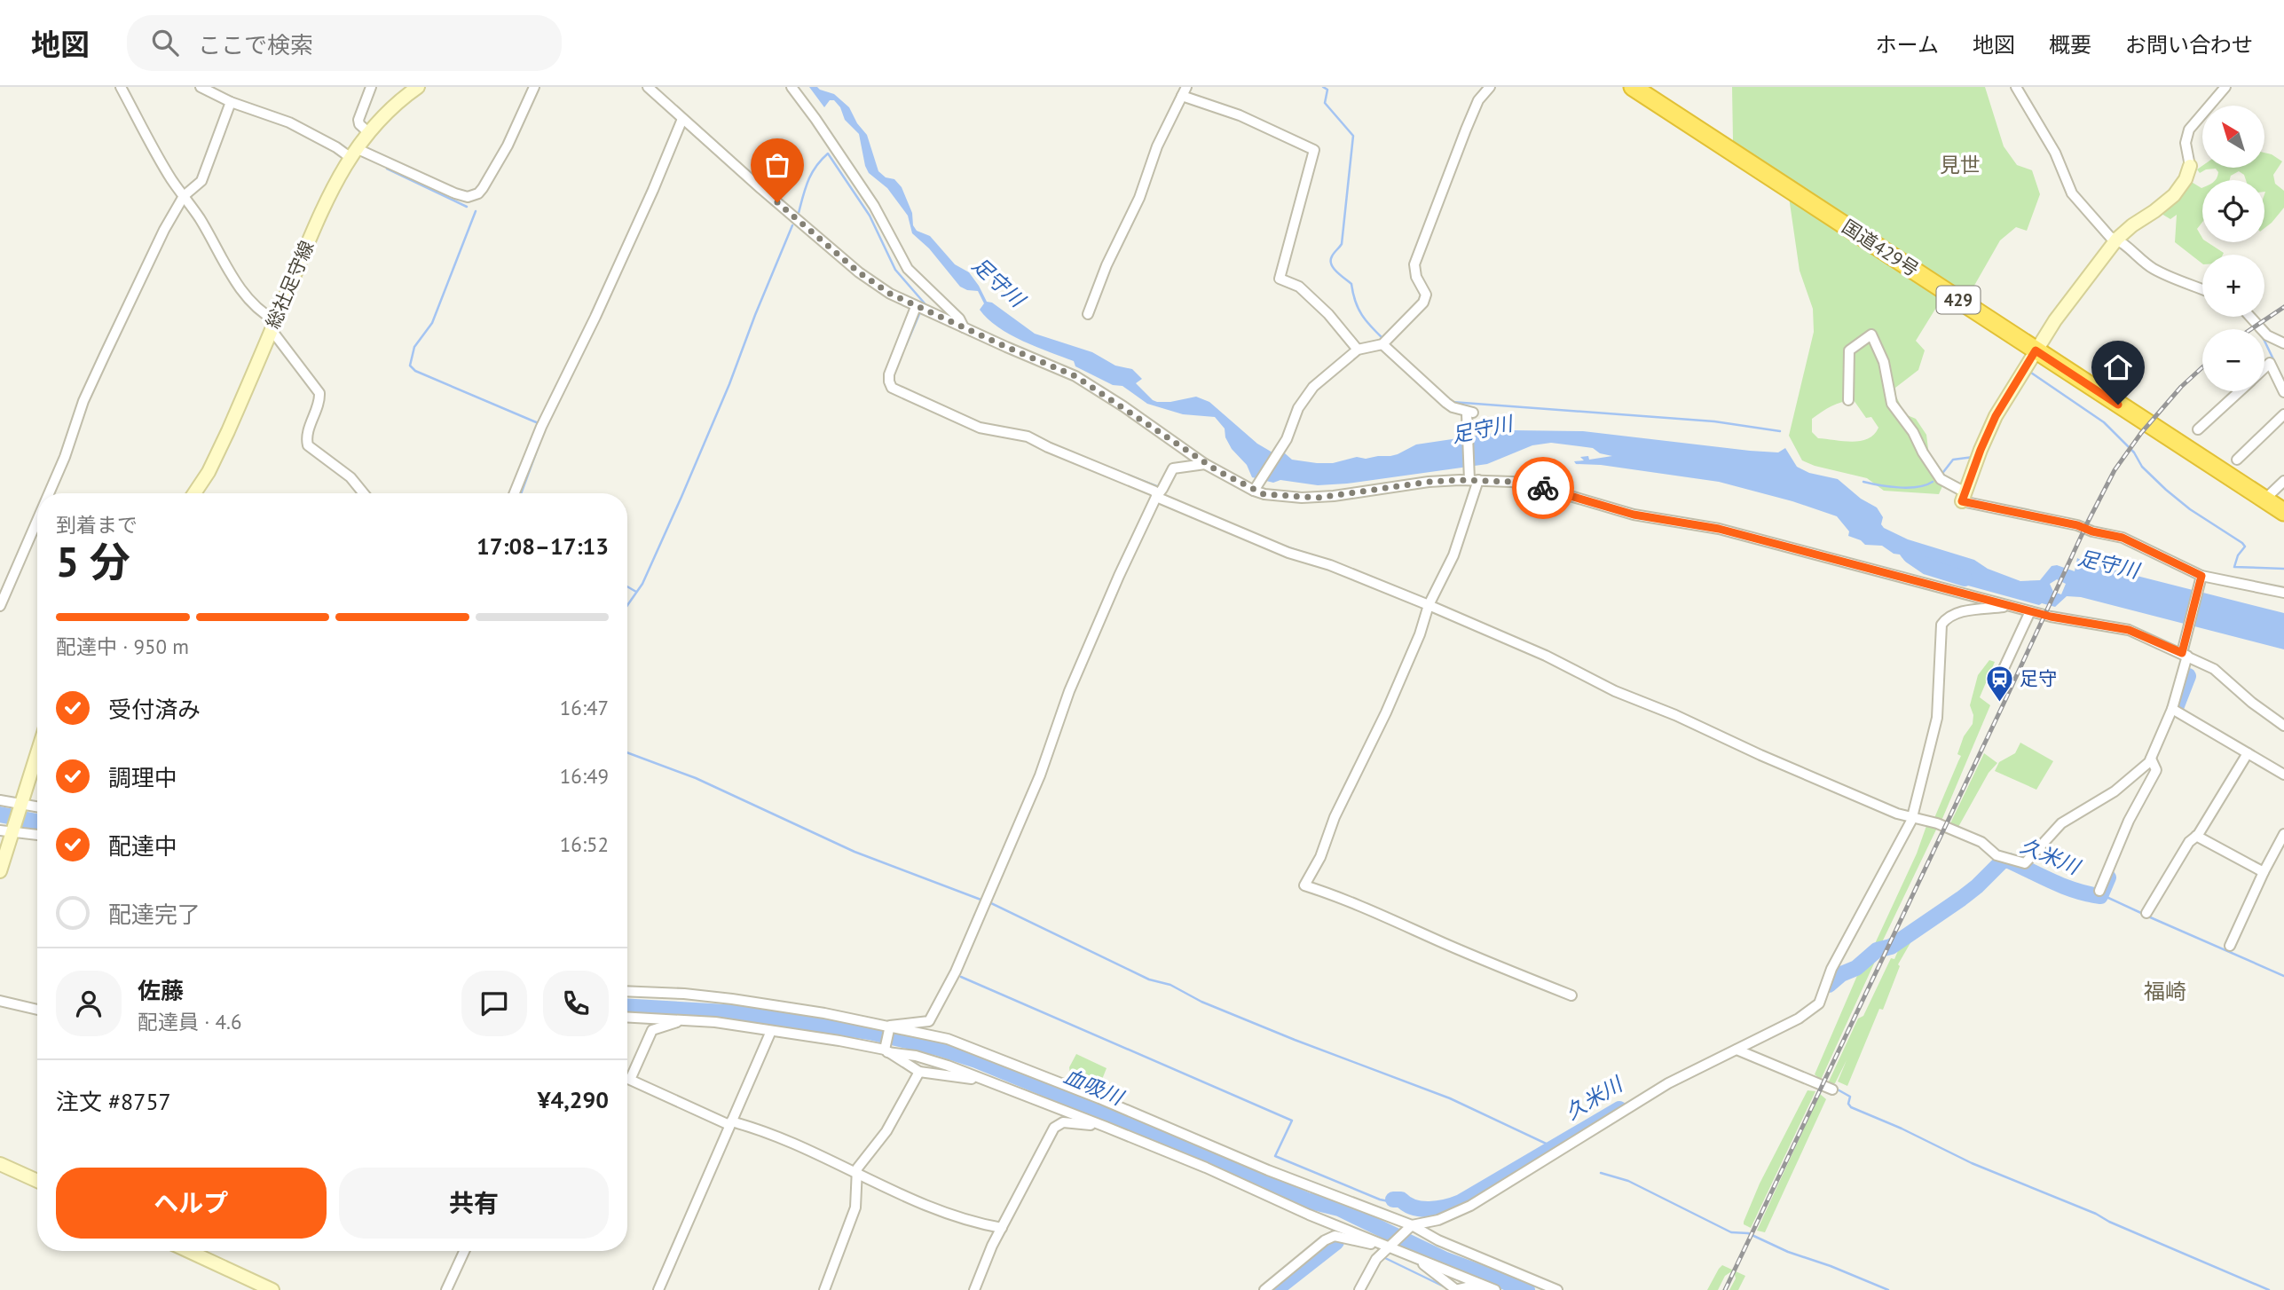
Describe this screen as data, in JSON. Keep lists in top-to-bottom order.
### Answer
{
  "streets": {
    "highway": ["国道429号", "429"],
    "main road": ["総社足守線"]
  },
  "districts": ["見世", "福崎"],
  "water": ["足守川", "久米川", "血吸川"],
  "places": {
    "station": ["足守"]
  },
  "north": "top left",
  "page": {
    "header": "地図",
    "search": "ここで検索",
    "nav": [
      "ホーム",
      "地図",
      "概要",
      "お問い合わせ"
    ],
    "map_buttons": ["+", "−"],
    "heading": ["5 分", "到着まで", "17:08–17:13"],
    "panel": [
      "佐藤",
      "配達員 · 4.6",
      "注文 #8757",
      "¥4,290"
    ],
    "bar": "配達中 · 950 m",
    "list": [
      ["受付済み", "16:47"],
      ["調理中", "16:49"],
      ["配達中", "16:52"],
      "配達完了"
    ],
    "buttons": ["ヘルプ", "共有"]
  }
}
